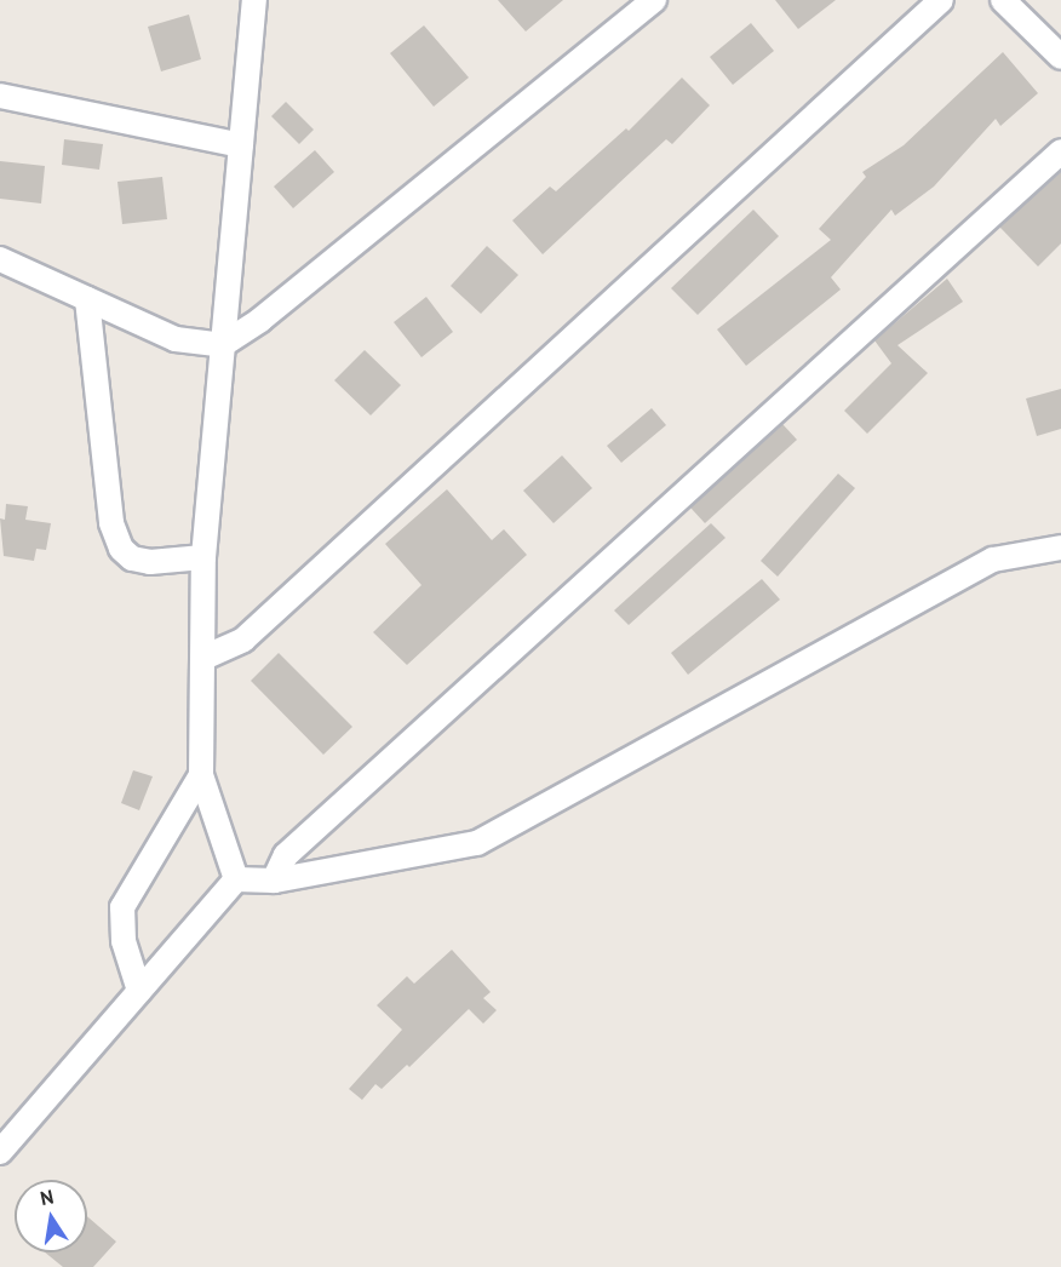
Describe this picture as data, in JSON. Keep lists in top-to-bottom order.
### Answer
{
  "north": "top"
}
